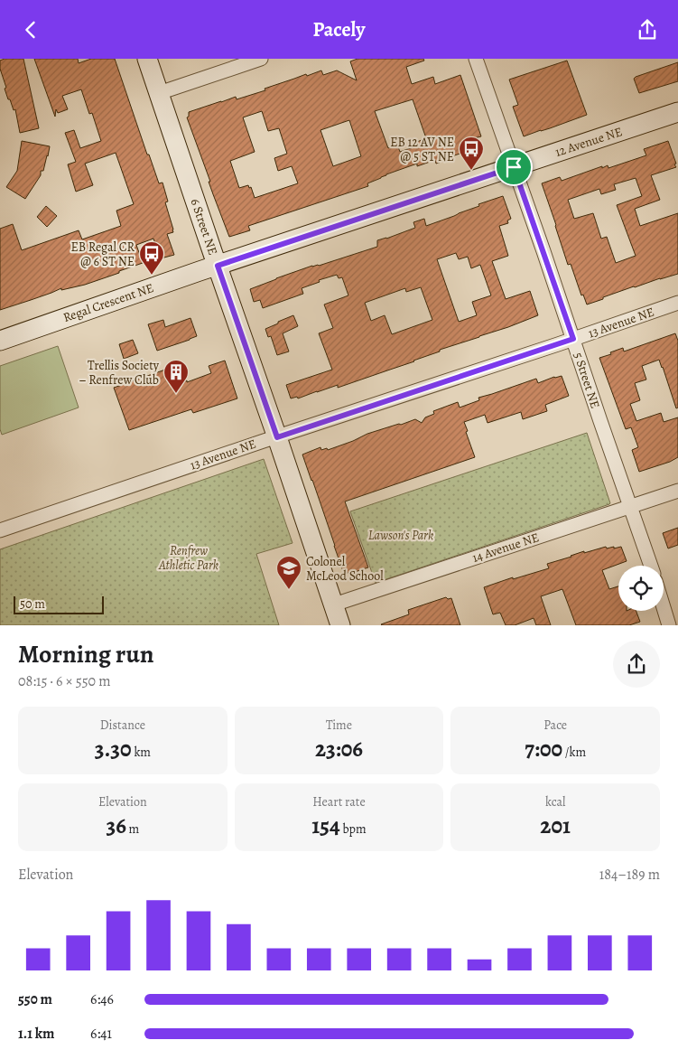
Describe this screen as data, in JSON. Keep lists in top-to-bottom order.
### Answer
{
  "streets": {
    "street": [
      "12 Avenue NE",
      "6 Street NE",
      "Regal Crescent NE",
      "13 Avenue NE",
      "5 Street NE",
      "14 Avenue NE"
    ]
  },
  "crossings": [
    ["12 Avenue NE", "6 Street NE"],
    ["12 Avenue NE", "Regal Crescent NE"],
    ["12 Avenue NE", "5 Street NE"],
    ["6 Street NE", "Regal Crescent NE"],
    ["6 Street NE", "13 Avenue NE"],
    ["6 Street NE", "14 Avenue NE"],
    ["13 Avenue NE", "5 Street NE"],
    ["5 Street NE", "14 Avenue NE"]
  ],
  "parks": ["Lawson's Park", "Renfrew Athletic Park"],
  "places": {
    "bus stop": ["EB 12 AV NE @ 5 ST NE", "EB Regal CR @ 6 ST NE"],
    "building": ["Trellis Society – Renfrew Club"],
    "school or university": ["Colonel McLeod School"]
  },
  "scale_bar": "50 m",
  "page": {
    "header": "Pacely",
    "scale": "50 m",
    "heading": ["Morning run", "08:15 · 6 × 550 m"],
    "stats": [
      ["Distance", "3.30 km"],
      ["Time", "23:06"],
      ["Pace", "7:00 /km"],
      ["Elevation", "36 m"],
      ["Heart rate", "154 bpm"],
      ["kcal", "201"]
    ],
    "chart": ["Elevation", "184–189 m"],
    "list": [
      {
        "name": "550 m",
        "note": "6:46"
      },
      {
        "name": "1.1 km",
        "note": "6:41"
      }
    ]
  }
}
